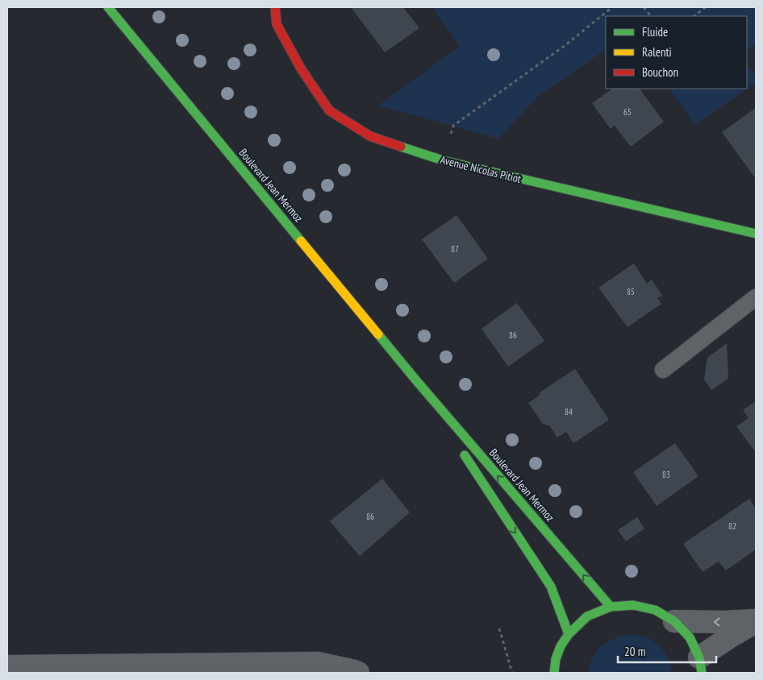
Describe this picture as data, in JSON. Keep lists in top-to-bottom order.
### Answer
{
  "streets": {
    "main road": ["Avenue Nicolas Pitiot", "Boulevard Jean Mermoz"]
  },
  "house_numbers": [
    "65",
    "87",
    "85",
    "86",
    "84",
    "83",
    "86",
    "82"
  ],
  "legend": ["Fluide", "Ralenti", "Bouchon"],
  "scale_bar": "20 m"
}
